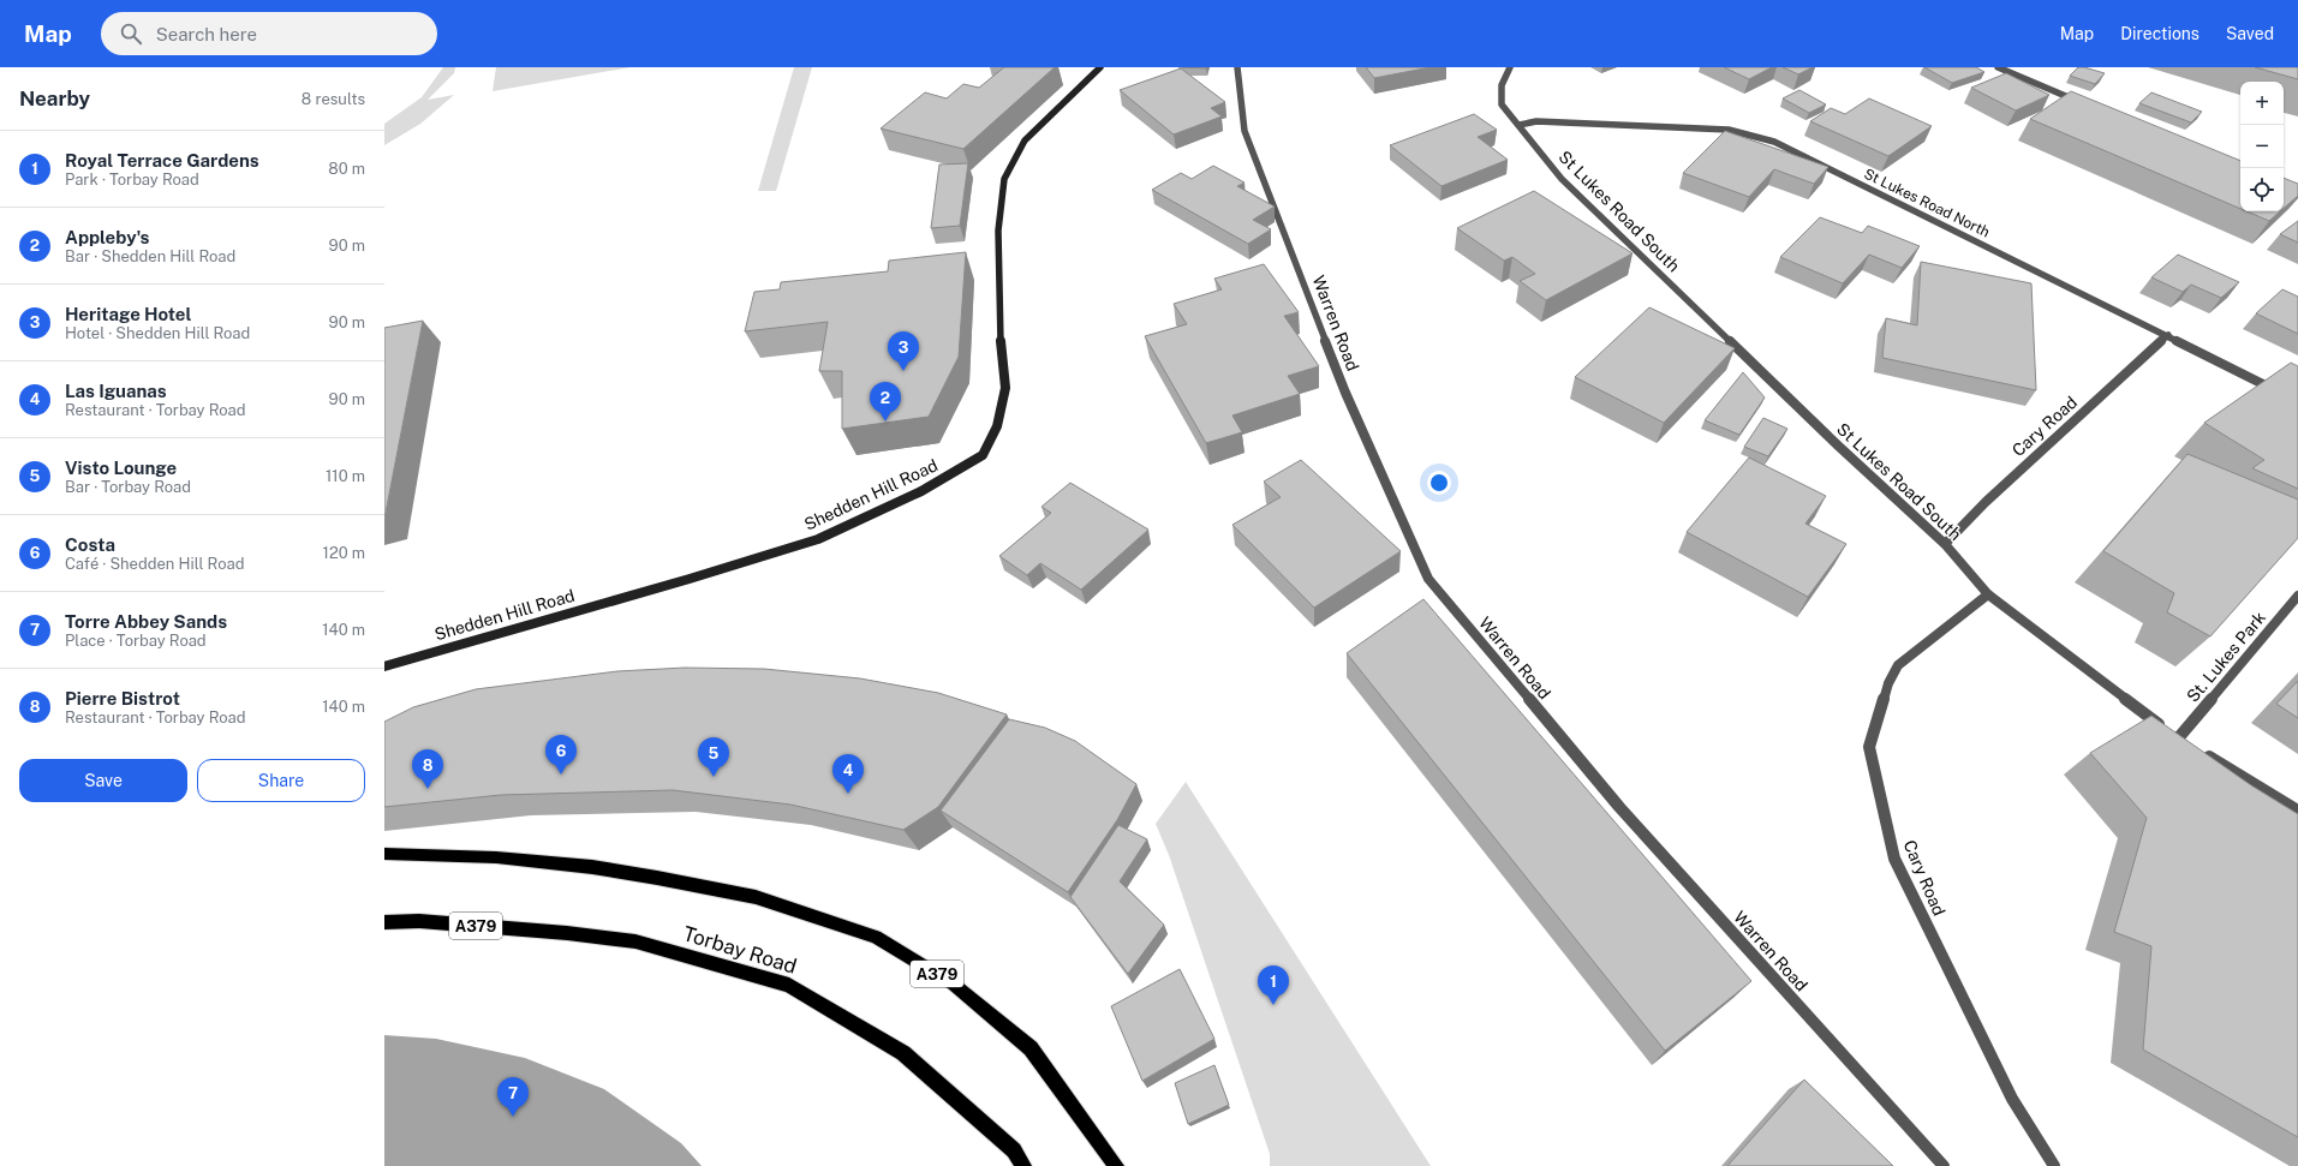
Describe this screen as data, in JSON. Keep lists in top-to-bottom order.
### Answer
{
  "streets": {
    "main road": ["A379", "Torbay Road"],
    "street": [
      "St Lukes Road North",
      "St Lukes Road South",
      "Warren Road",
      "Cary Road",
      "Shedden Hill Road",
      "St. Lukes Park"
    ]
  },
  "crossings": [
    ["St Lukes Road North", "St Lukes Road South"],
    ["St Lukes Road North", "Cary Road"],
    ["St Lukes Road South", "Cary Road"],
    ["St Lukes Road South", "St. Lukes Park"]
  ],
  "page": {
    "header": "Map",
    "search": "Search here",
    "nav": ["Map", "Directions", "Saved"],
    "heading": ["Nearby", "8 results"],
    "map_buttons": ["+", "−"],
    "list": [
      {
        "mark": "1",
        "name": "Royal Terrace Gardens",
        "note": "Park · Torbay Road",
        "value": "80 m"
      },
      {
        "mark": "2",
        "name": "Appleby's",
        "note": "Bar · Shedden Hill Road",
        "value": "90 m"
      },
      {
        "mark": "3",
        "name": "Heritage Hotel",
        "note": "Hotel · Shedden Hill Road",
        "value": "90 m"
      },
      {
        "mark": "4",
        "name": "Las Iguanas",
        "note": "Restaurant · Torbay Road",
        "value": "90 m"
      },
      {
        "mark": "5",
        "name": "Visto Lounge",
        "note": "Bar · Torbay Road",
        "value": "110 m"
      },
      {
        "mark": "6",
        "name": "Costa",
        "note": "Café · Shedden Hill Road",
        "value": "120 m"
      },
      {
        "mark": "7",
        "name": "Torre Abbey Sands",
        "note": "Place · Torbay Road",
        "value": "140 m"
      },
      {
        "mark": "8",
        "name": "Pierre Bistrot",
        "note": "Restaurant · Torbay Road",
        "value": "140 m"
      }
    ],
    "pins": [
      "3",
      "2",
      "6",
      "5",
      "8",
      "4",
      "1",
      "7"
    ],
    "buttons": ["Save", "Share"]
  }
}
